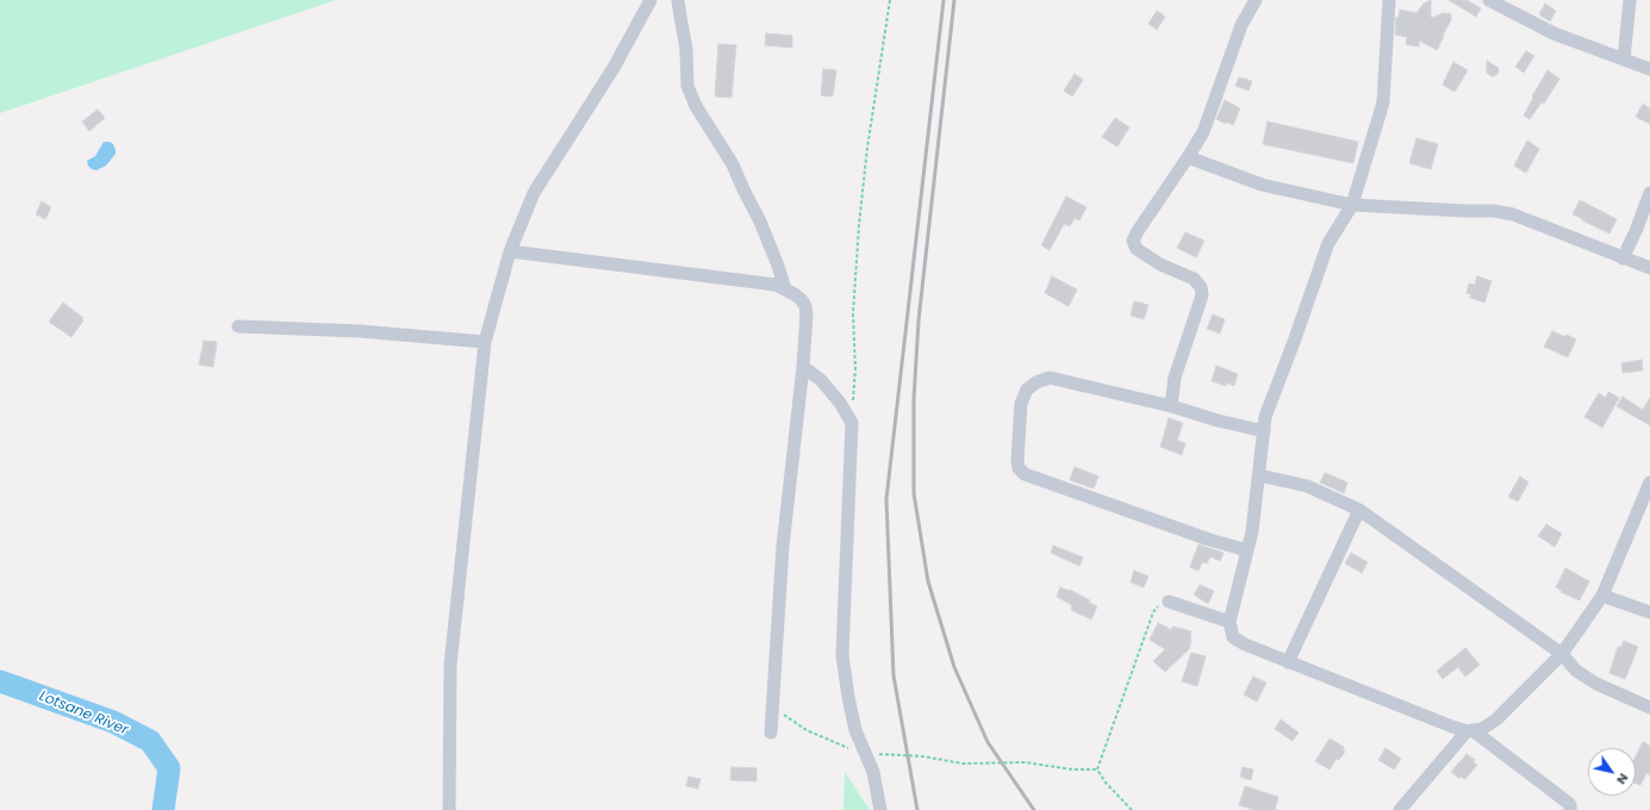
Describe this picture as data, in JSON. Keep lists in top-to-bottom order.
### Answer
{
  "water": ["Lotsane River"],
  "north": "bottom right"
}
